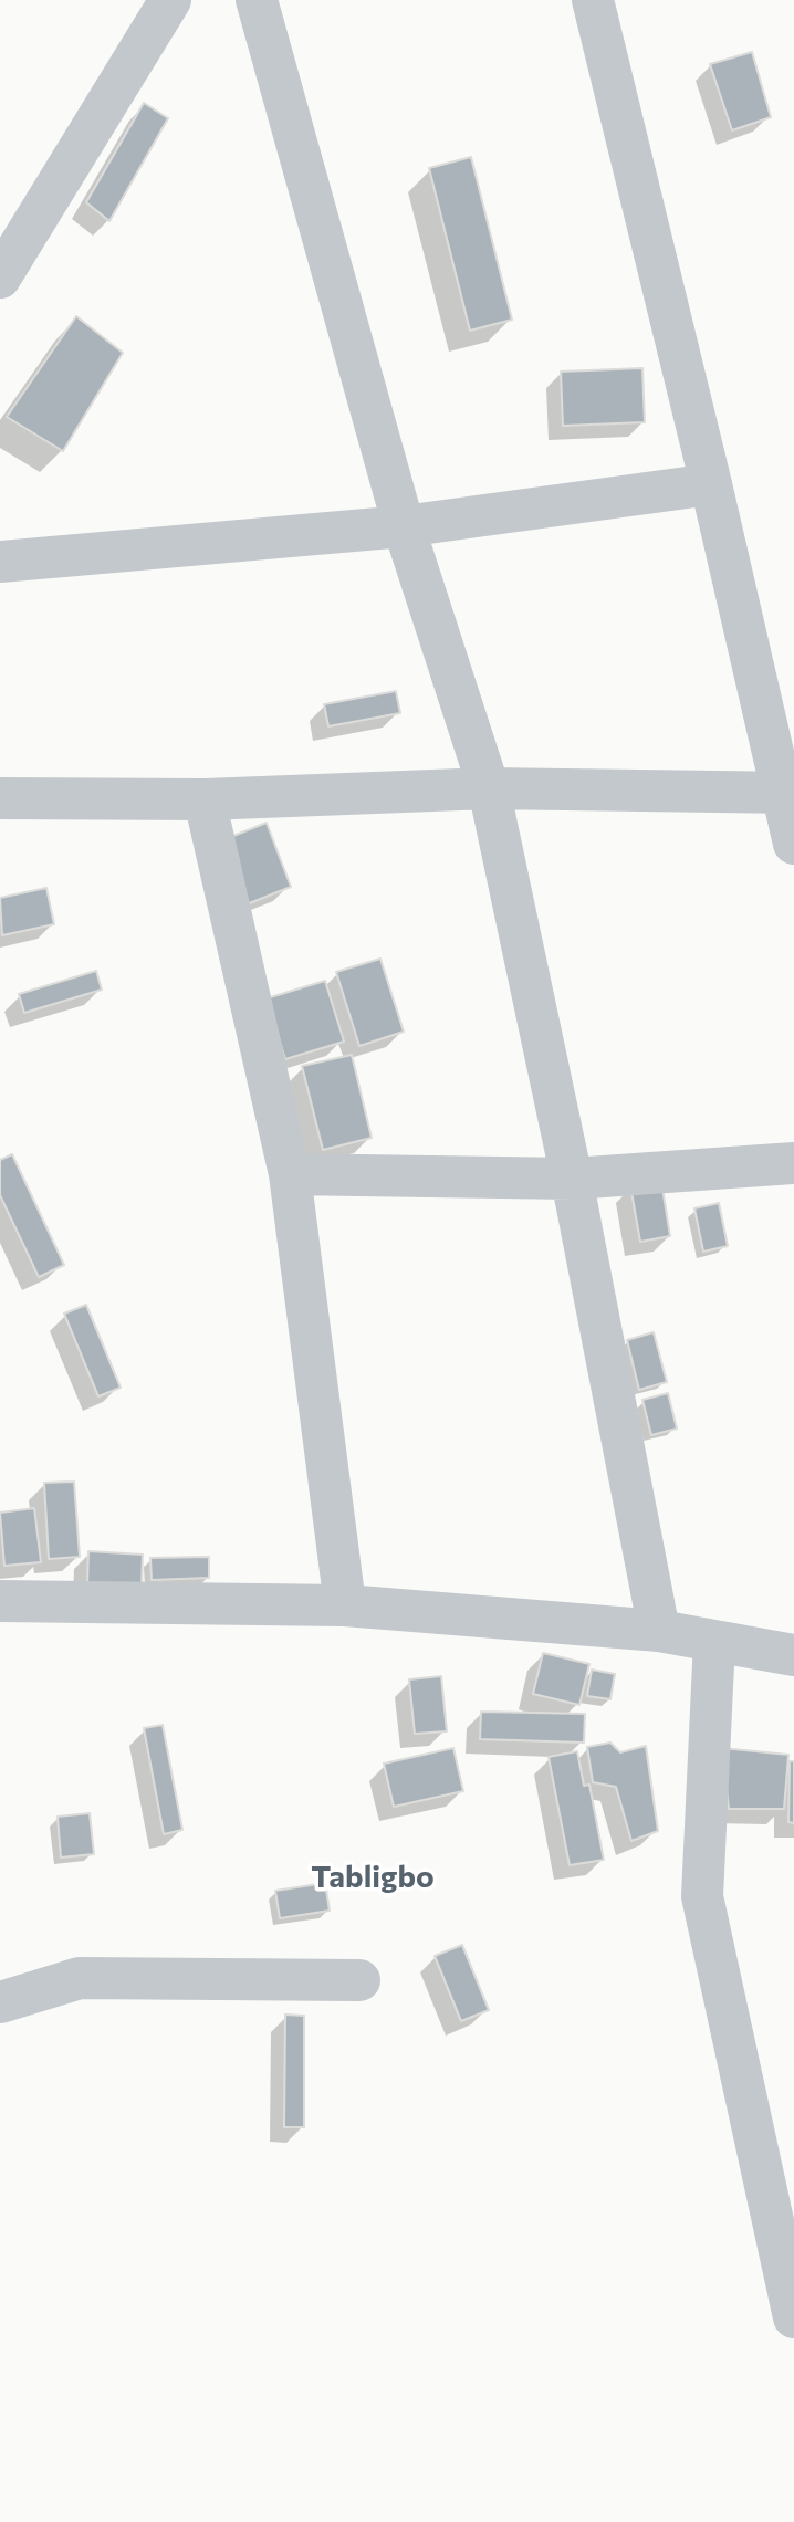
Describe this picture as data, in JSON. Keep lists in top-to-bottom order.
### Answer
{
  "districts": ["Tabligbo"]
}
